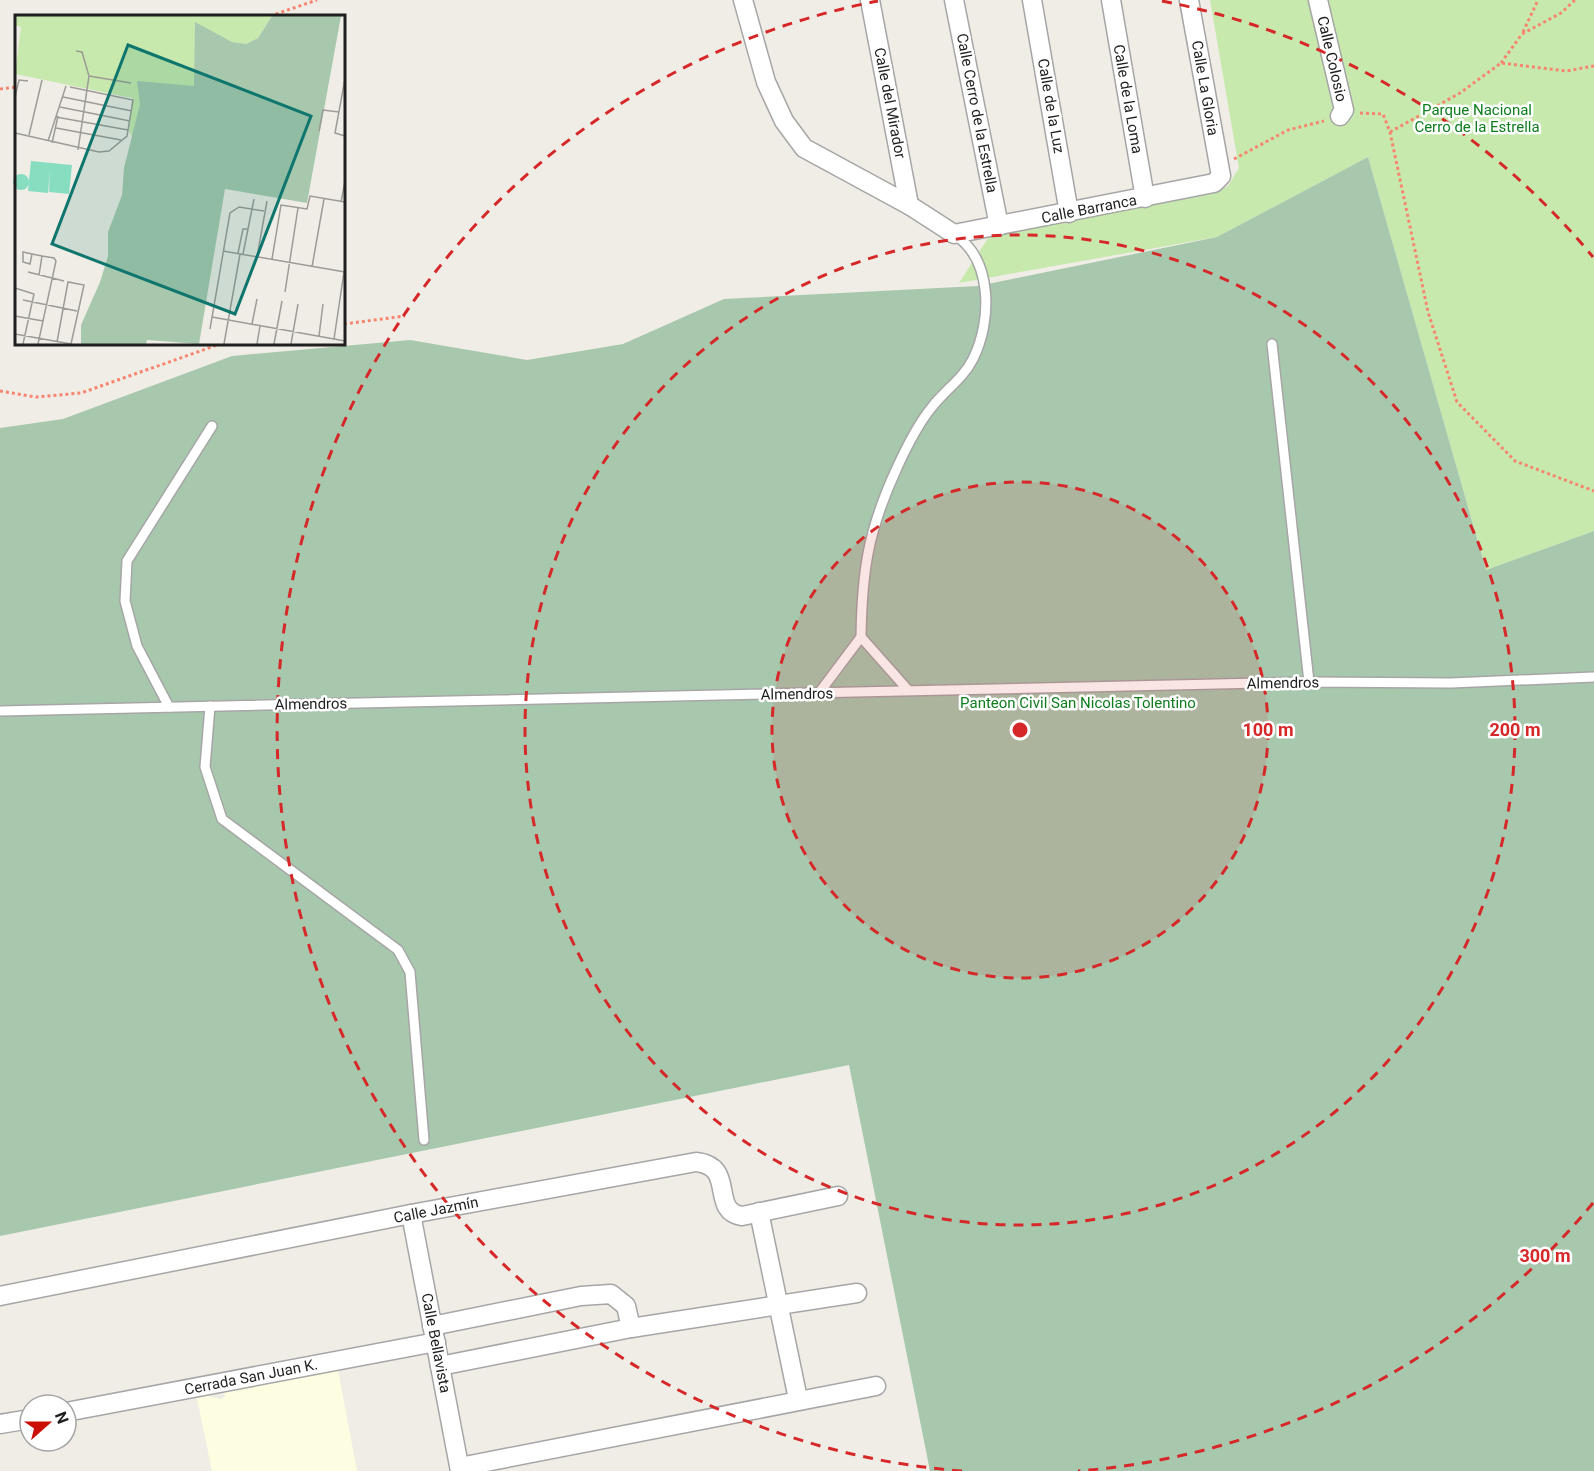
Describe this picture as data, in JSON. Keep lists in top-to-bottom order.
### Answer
{
  "streets": {
    "street": [
      "Calle Colosio",
      "Calle La Gloria",
      "Calle de la Loma",
      "Calle del Mirador",
      "Calle de la Luz",
      "Calle Cerro de la Estrella",
      "Calle Barranca",
      "Calle Jazmín",
      "Calle Bellavista",
      "Cerrada San Juan K."
    ],
    "lane": ["Almendros"]
  },
  "crossings": [
    ["Calle La Gloria", "Calle Barranca"],
    ["Calle de la Loma", "Calle Barranca"],
    ["Calle de la Luz", "Calle Barranca"],
    ["Calle Cerro de la Estrella", "Calle Barranca"],
    ["Calle Jazmín", "Calle Bellavista"],
    ["Calle Bellavista", "Cerrada San Juan K."]
  ],
  "parks": ["Parque Nacional Cerro de la Estrella", "Panteon Civil San Nicolas Tolentino"],
  "north": "right",
  "rings": ["100 m", "200 m", "300 m"]
}
